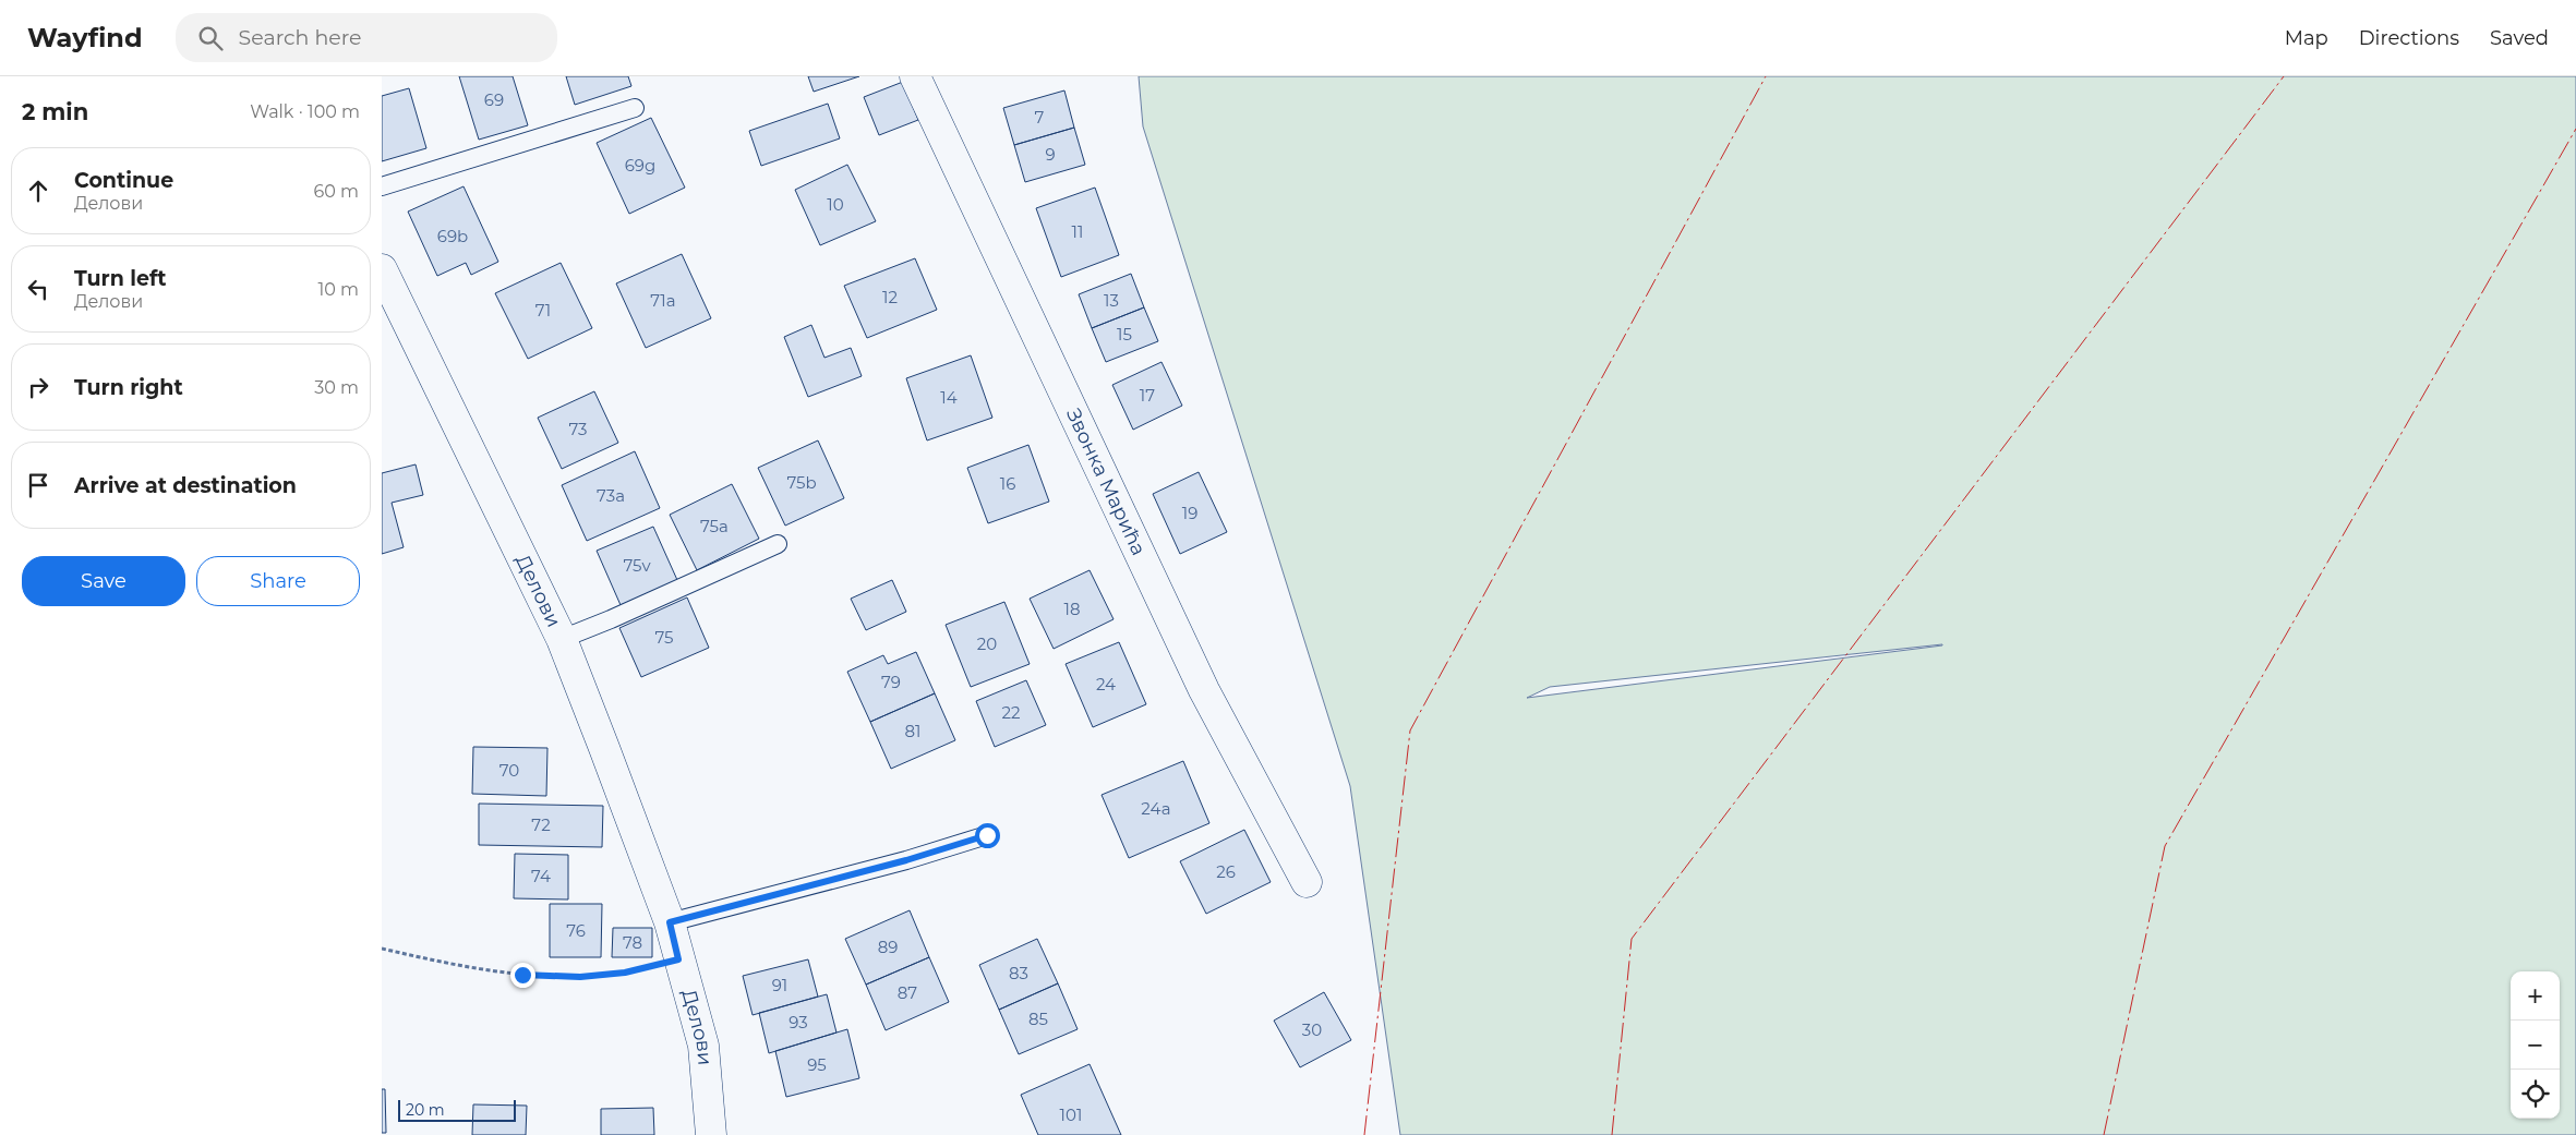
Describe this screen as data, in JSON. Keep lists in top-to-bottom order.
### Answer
{
  "streets": {
    "street": ["Звонка Марића", "Делови"]
  },
  "house_numbers": [
    "69",
    "7",
    "9",
    "69g",
    "10",
    "11",
    "69b",
    "12",
    "71a",
    "13",
    "71",
    "15",
    "17",
    "14",
    "73",
    "75b",
    "16",
    "73a",
    "19",
    "75a",
    "75v",
    "18",
    "75",
    "20",
    "79",
    "24",
    "22",
    "81",
    "70",
    "24a",
    "72",
    "26",
    "74",
    "76",
    "78",
    "89",
    "83",
    "91",
    "87",
    "85",
    "93",
    "30",
    "95",
    "101"
  ],
  "scale_bar": "20 m",
  "page": {
    "header": "Wayfind",
    "search": "Search here",
    "nav": ["Map", "Directions", "Saved"],
    "heading": ["2 min", "Walk · 100 m"],
    "list": [
      ["Continue", "Делови", "60 m"],
      ["Turn left", "Делови", "10 m"],
      ["Turn right", "30 m"],
      "Arrive at destination"
    ],
    "buttons": ["Save", "Share"],
    "map_buttons": ["+", "−"],
    "scale": "20 m"
  }
}
